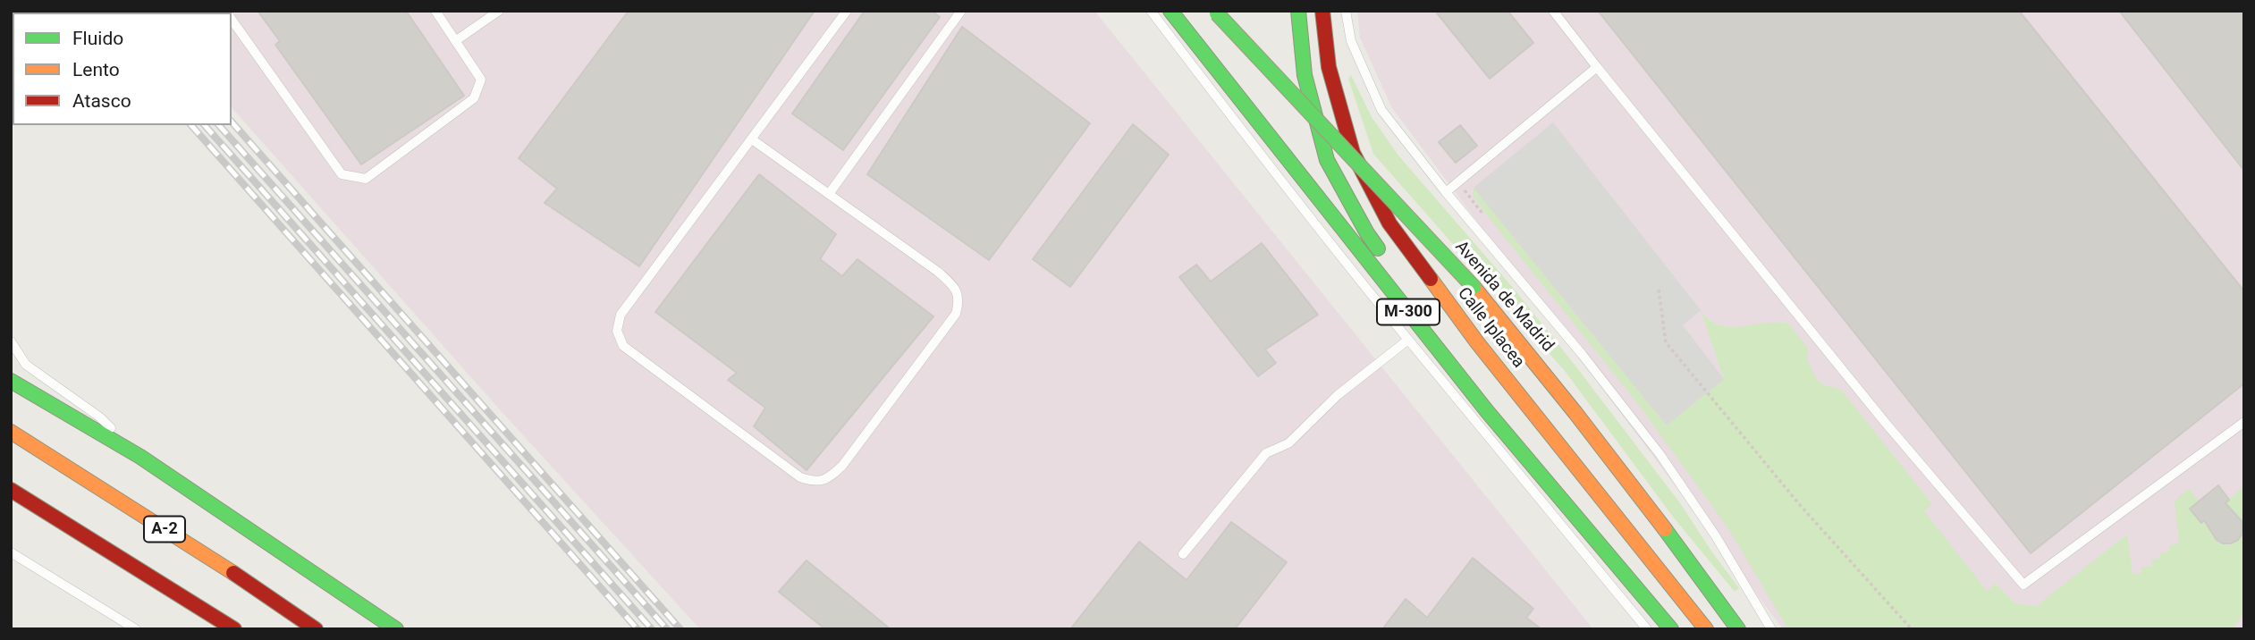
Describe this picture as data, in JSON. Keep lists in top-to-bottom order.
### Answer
{
  "streets": {
    "main road": [
      "Avenida de Madrid",
      "M-300",
      "Calle Iplacea",
      "A-2"
    ]
  },
  "legend": ["Fluido", "Lento", "Atasco"]
}
